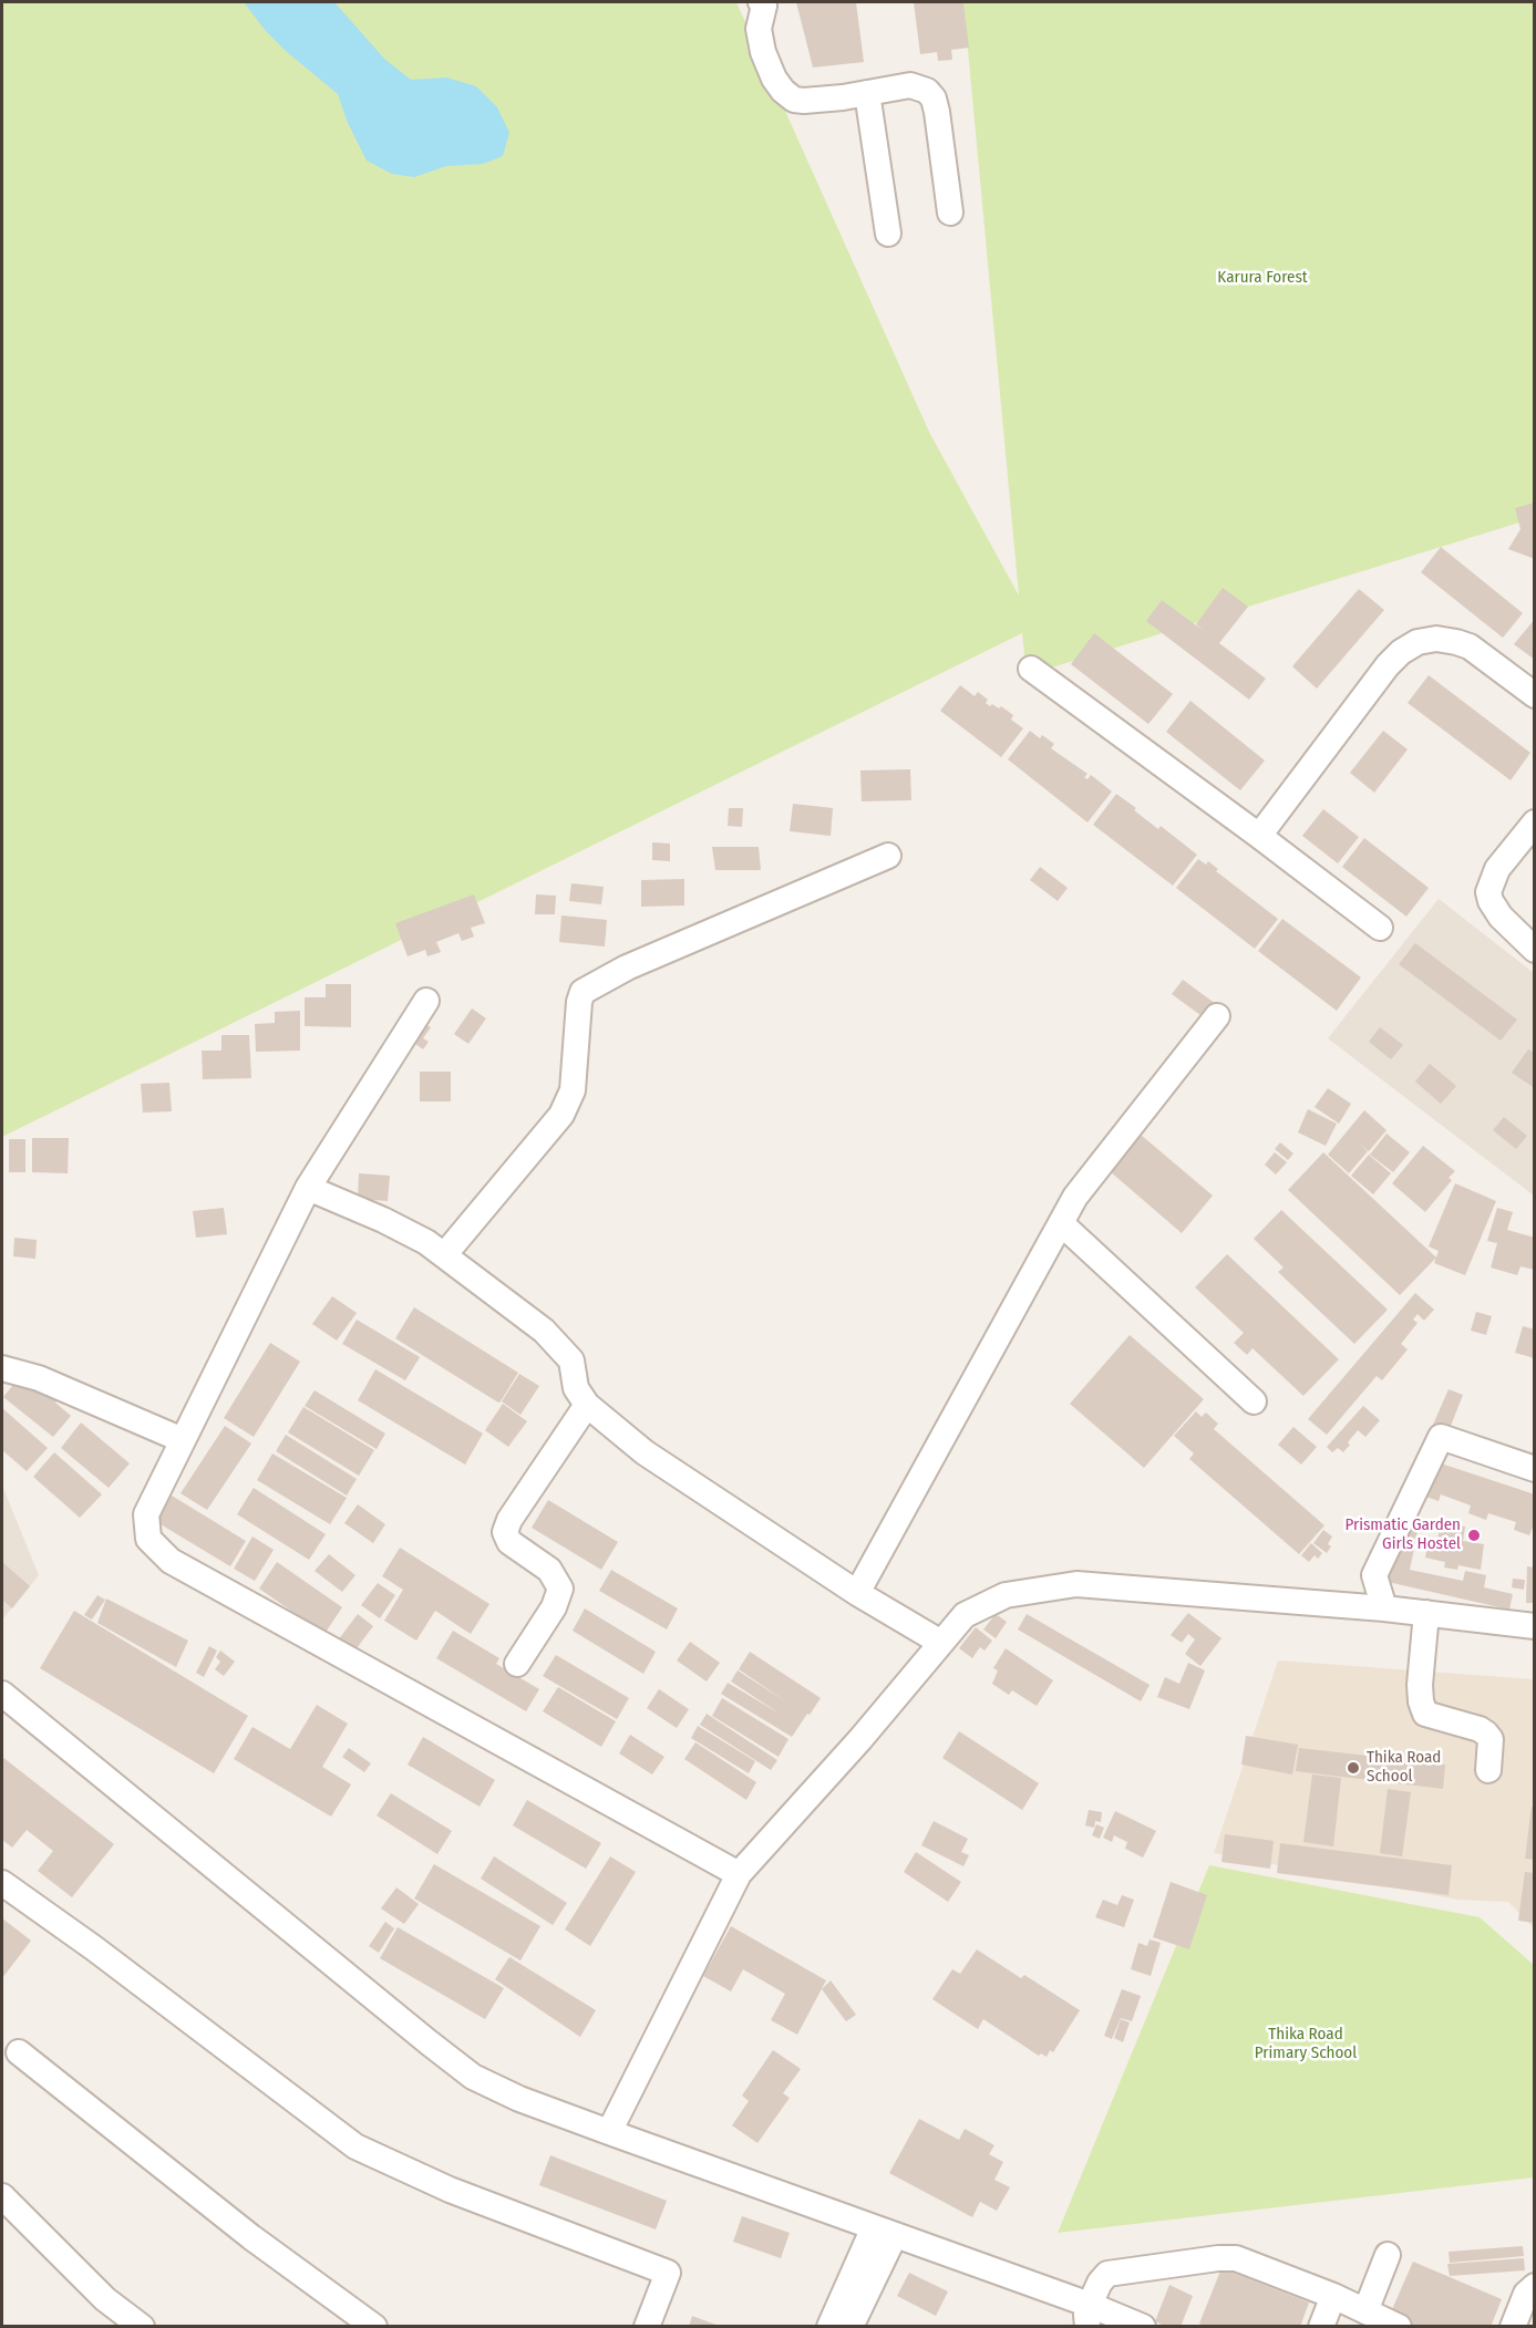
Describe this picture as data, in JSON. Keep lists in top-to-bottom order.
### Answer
{
  "parks": ["Karura Forest", "Thika Road Primary School"],
  "places": ["Prismatic Garden Girls Hostel", "Thika Road School"]
}
